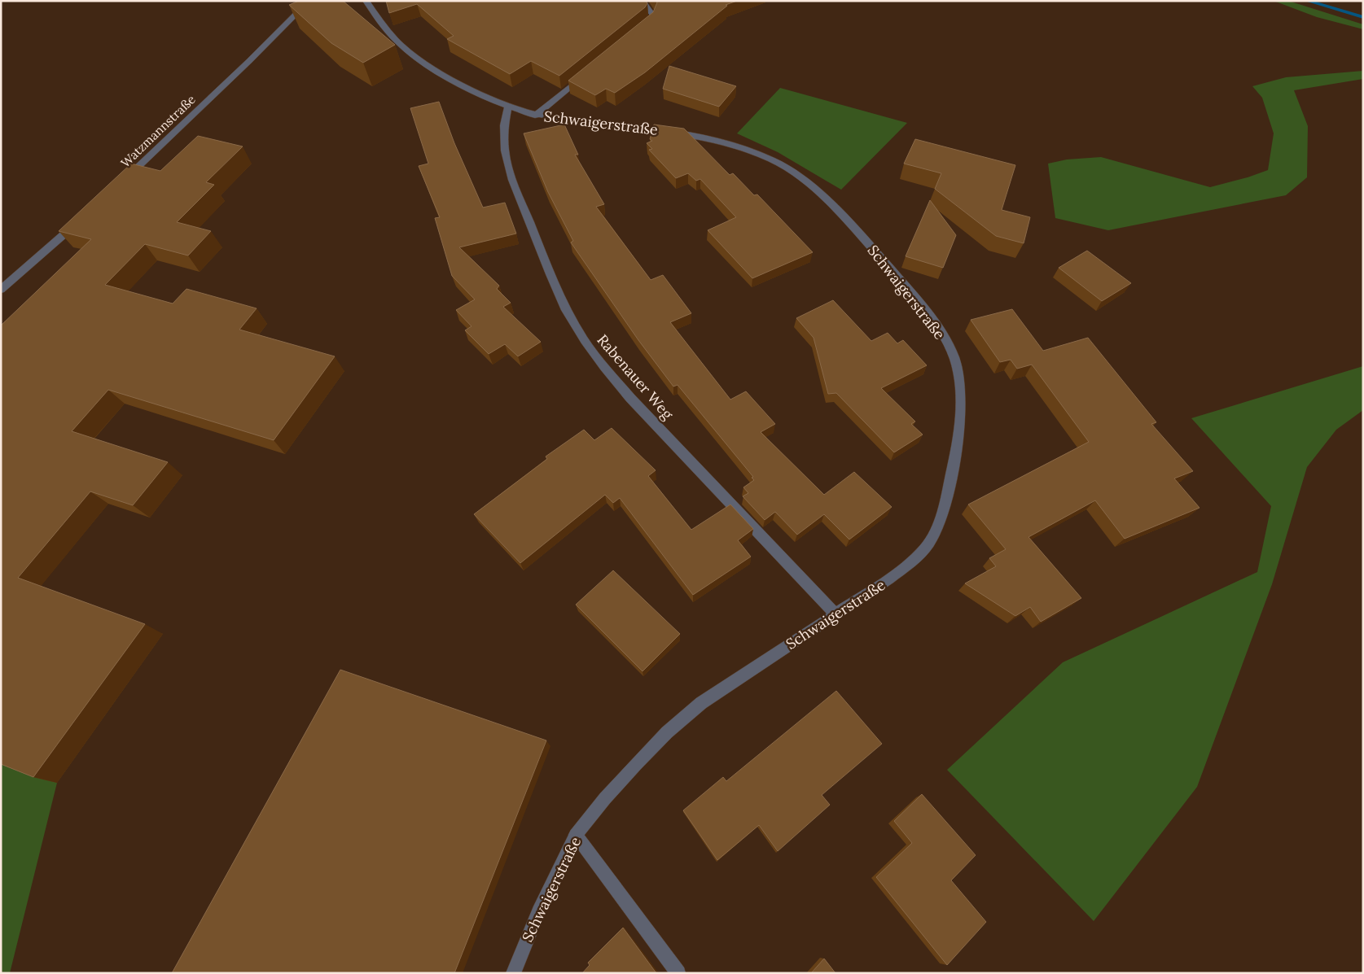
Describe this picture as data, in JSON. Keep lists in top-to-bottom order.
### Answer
{
  "streets": {
    "street": ["Schwaigerstraße", "Watzmannstraße", "Rabenauer Weg"]
  },
  "crossings": [
    ["Schwaigerstraße", "Rabenauer Weg"]
  ]
}
